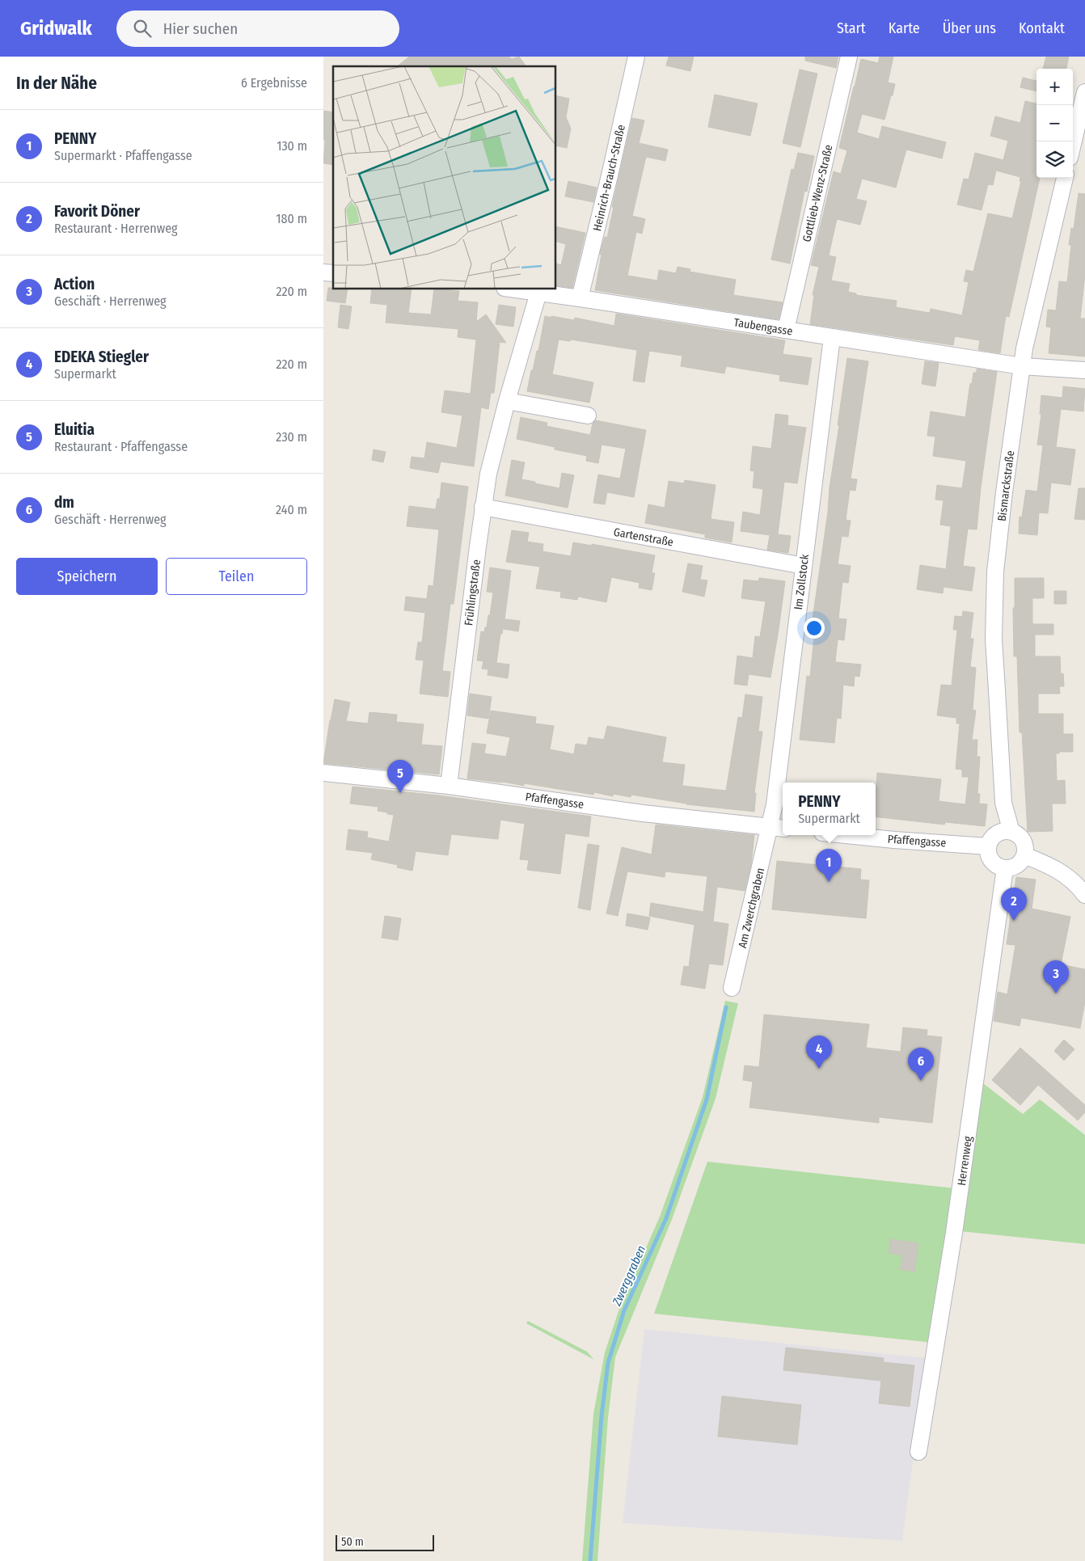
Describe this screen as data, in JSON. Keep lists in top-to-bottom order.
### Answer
{
  "streets": {
    "street": [
      "Heinrich-Brauch-Straße",
      "Gottlieb-Wenz-Straße",
      "Taubengasse",
      "Bismarckstraße",
      "Gartenstraße",
      "Im Zollstock",
      "Frühlingstraße",
      "Pfaffengasse",
      "Am Zwerchgraben",
      "Herrenweg"
    ]
  },
  "crossings": [
    ["Heinrich-Brauch-Straße", "Taubengasse"],
    ["Gottlieb-Wenz-Straße", "Taubengasse"],
    ["Taubengasse", "Bismarckstraße"],
    ["Taubengasse", "Im Zollstock"],
    ["Taubengasse", "Frühlingstraße"],
    ["Bismarckstraße", "Pfaffengasse"],
    ["Bismarckstraße", "Herrenweg"],
    ["Gartenstraße", "Im Zollstock"],
    ["Gartenstraße", "Frühlingstraße"],
    ["Im Zollstock", "Pfaffengasse"],
    ["Im Zollstock", "Am Zwerchgraben"],
    ["Frühlingstraße", "Pfaffengasse"],
    ["Pfaffengasse", "Am Zwerchgraben"],
    ["Pfaffengasse", "Herrenweg"]
  ],
  "water": ["Zwerggraben"],
  "scale_bar": "50 m",
  "page": {
    "header": "Gridwalk",
    "search": "Hier suchen",
    "nav": [
      "Start",
      "Karte",
      "Über uns",
      "Kontakt"
    ],
    "heading": ["In der Nähe", "6 Ergebnisse"],
    "map_buttons": ["+", "−"],
    "list": [
      {
        "mark": "1",
        "name": "PENNY",
        "note": "Supermarkt · Pfaffengasse",
        "value": "130 m"
      },
      {
        "mark": "2",
        "name": "Favorit Döner",
        "note": "Restaurant · Herrenweg",
        "value": "180 m"
      },
      {
        "mark": "3",
        "name": "Action",
        "note": "Geschäft · Herrenweg",
        "value": "220 m"
      },
      {
        "mark": "4",
        "name": "EDEKA Stiegler",
        "note": "Supermarkt",
        "value": "220 m"
      },
      {
        "mark": "5",
        "name": "Eluitia",
        "note": "Restaurant · Pfaffengasse",
        "value": "230 m"
      },
      {
        "mark": "6",
        "name": "dm",
        "note": "Geschäft · Herrenweg",
        "value": "240 m"
      }
    ],
    "buttons": ["Speichern", "Teilen"],
    "pins": [
      "5",
      "1",
      "2",
      "3",
      "4",
      "6"
    ],
    "popup": ["PENNY", "Supermarkt"],
    "scale": "50 m"
  }
}
